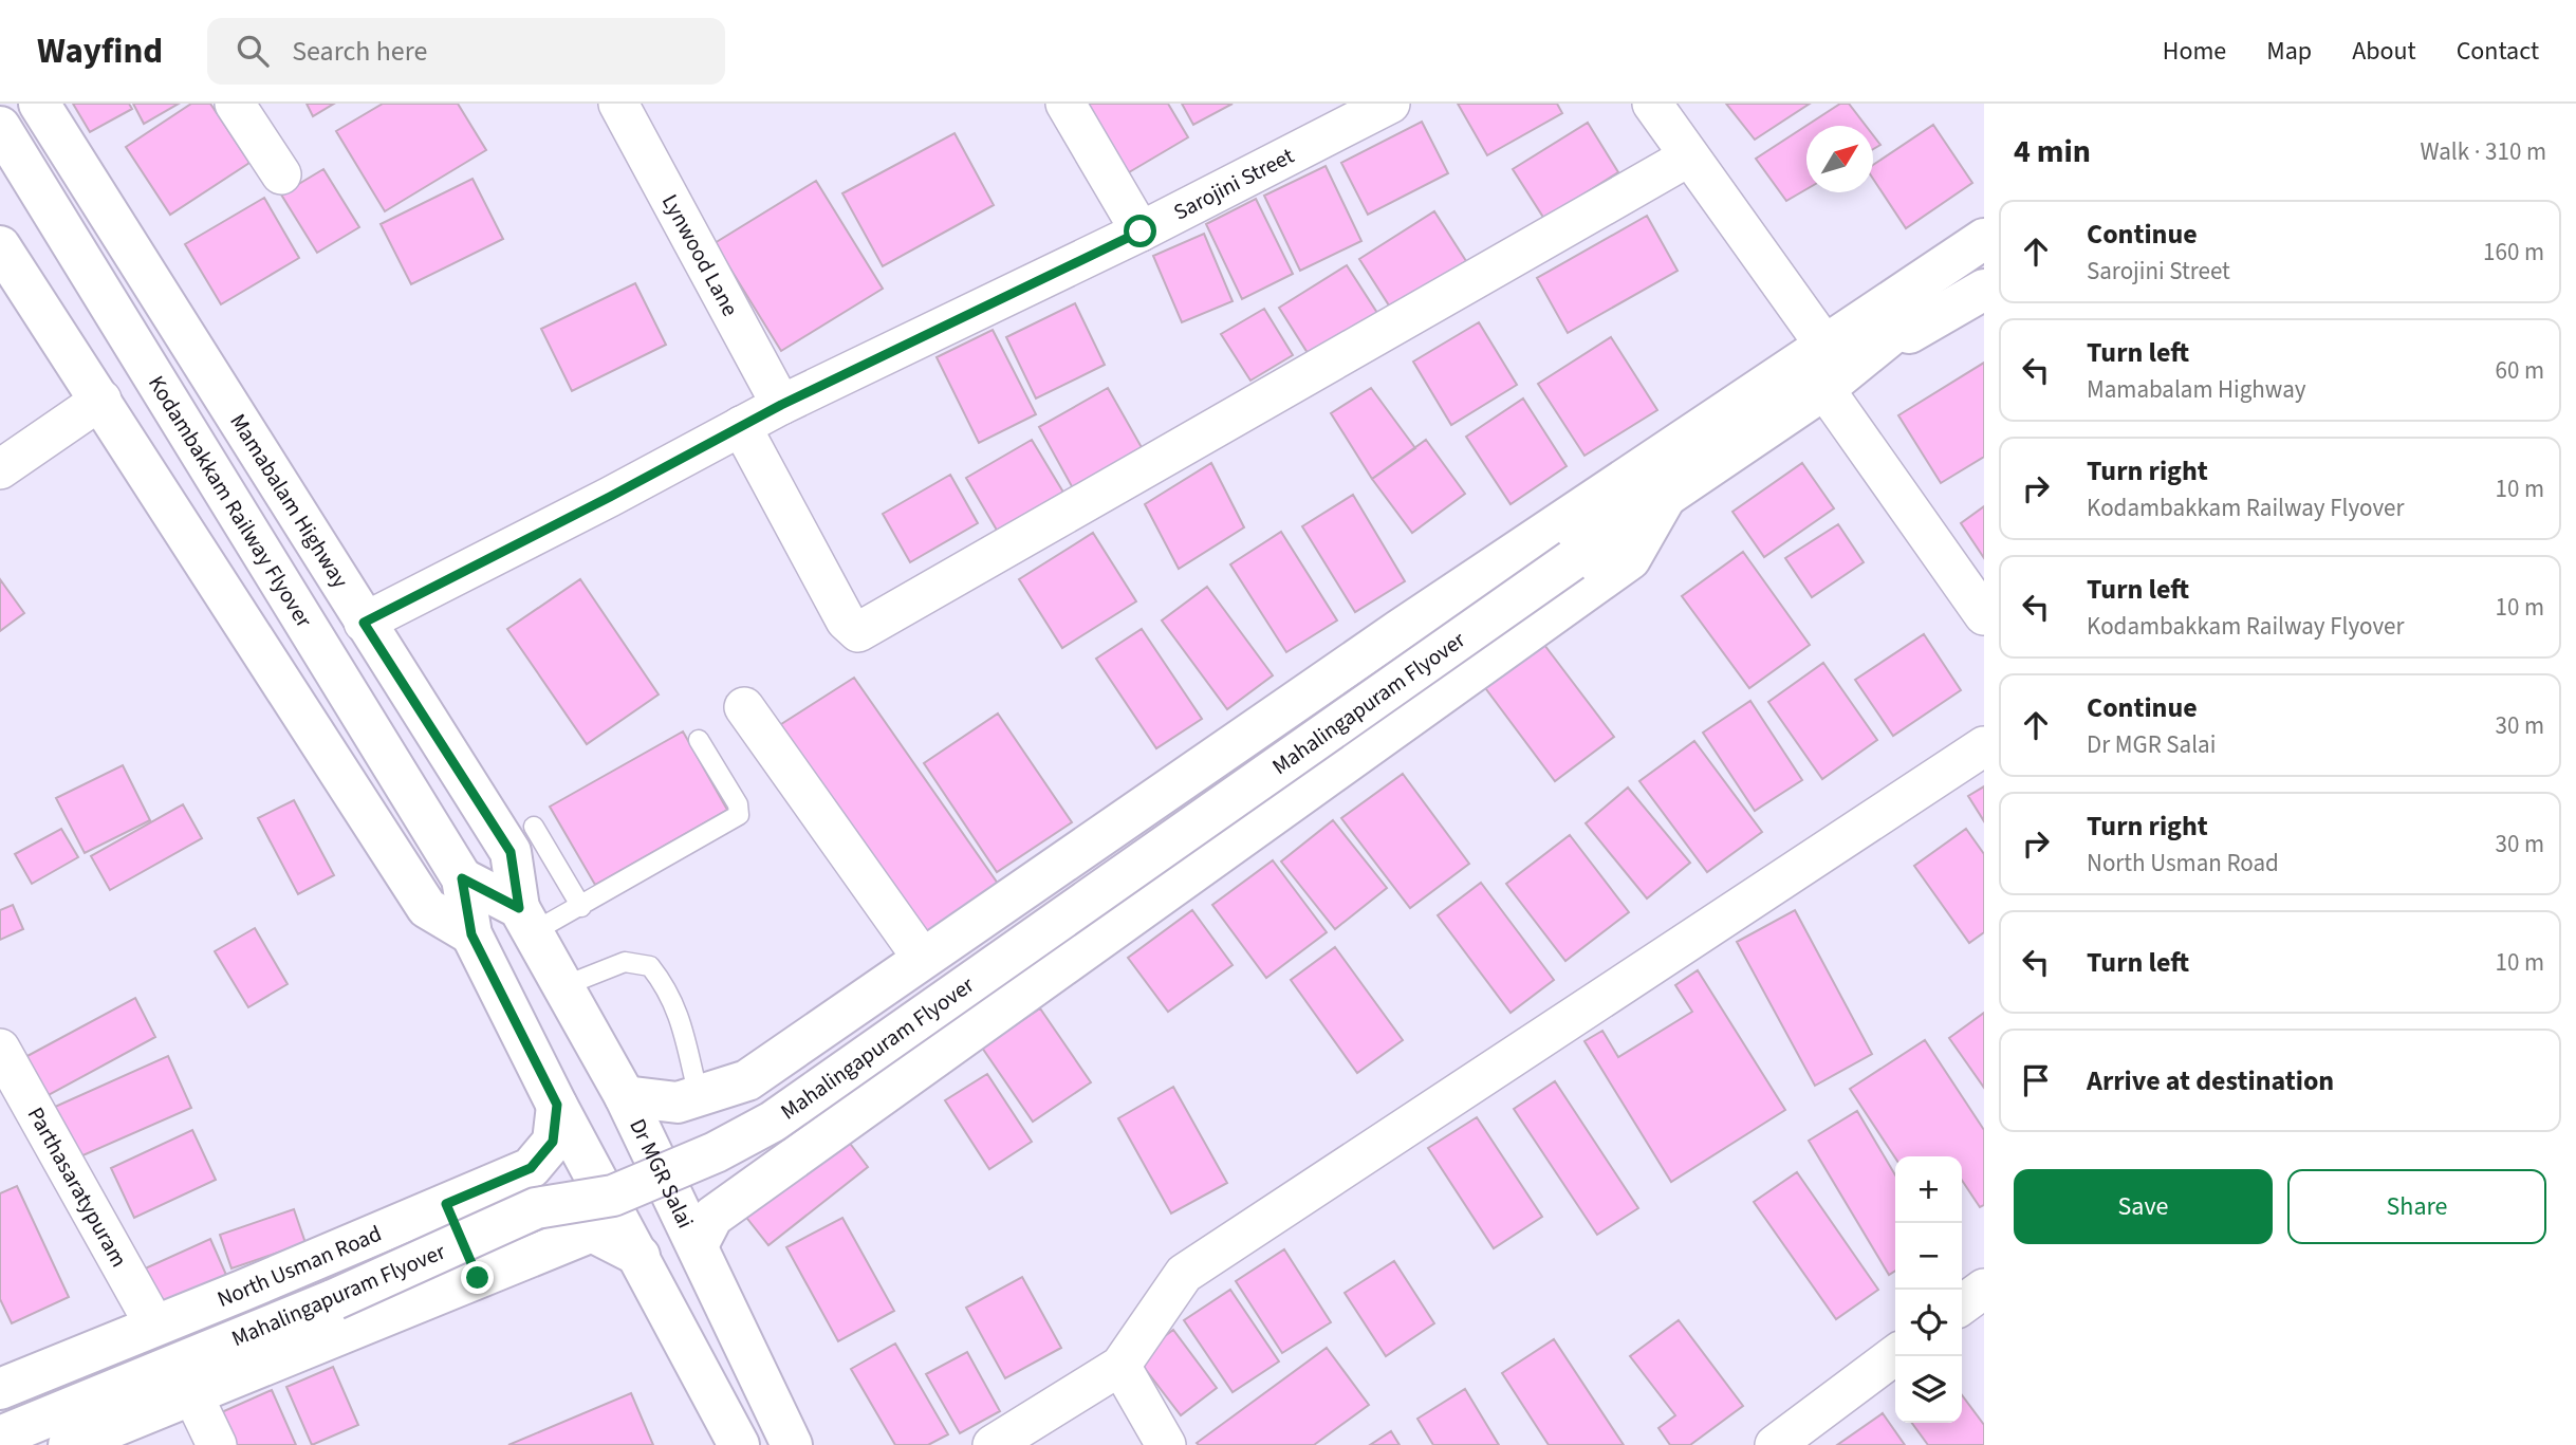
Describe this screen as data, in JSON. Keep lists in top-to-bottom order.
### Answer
{
  "streets": {
    "main road": [
      "Mamabalam Highway",
      "Kodambakkam Railway Flyover",
      "Mahalingapuram Flyover",
      "Dr MGR Salai",
      "North Usman Road"
    ],
    "street": ["Sarojini Street", "Lynwood Lane", "Parthasaratypuram"]
  },
  "crossings": [
    ["Sarojini Street", "Lynwood Lane"],
    ["Sarojini Street", "Mamabalam Highway"],
    ["Mamabalam Highway", "Dr MGR Salai"],
    ["Parthasaratypuram", "North Usman Road"]
  ],
  "north": "top right",
  "page": {
    "header": "Wayfind",
    "search": "Search here",
    "nav": [
      "Home",
      "Map",
      "About",
      "Contact"
    ],
    "heading": ["4 min", "Walk · 310 m"],
    "list": [
      ["Continue", "Sarojini Street", "160 m"],
      ["Turn left", "Mamabalam Highway", "60 m"],
      ["Turn right", "Kodambakkam Railway Flyover", "10 m"],
      ["Turn left", "Kodambakkam Railway Flyover", "10 m"],
      ["Continue", "Dr MGR Salai", "30 m"],
      ["Turn right", "North Usman Road", "30 m"],
      ["Turn left", "10 m"],
      "Arrive at destination"
    ],
    "buttons": ["Save", "Share"],
    "map_buttons": ["+", "−"]
  }
}
